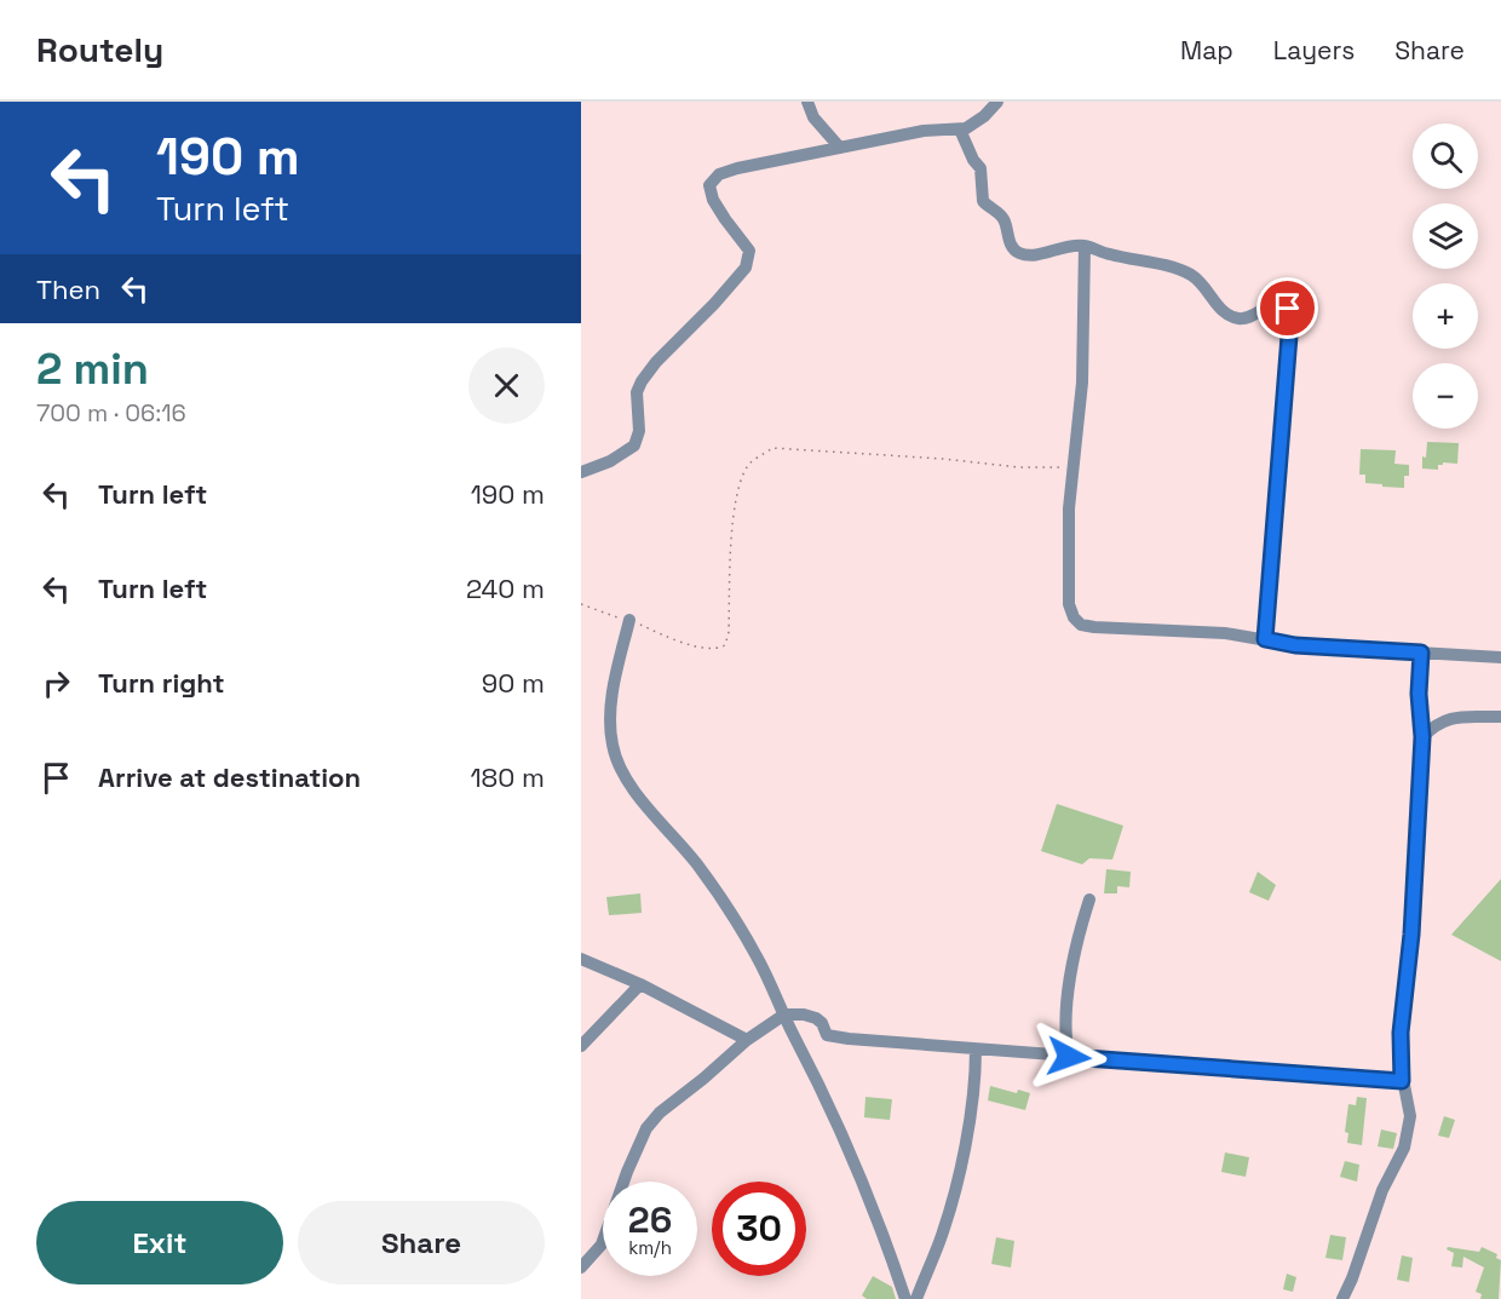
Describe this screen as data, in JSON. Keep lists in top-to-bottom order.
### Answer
{
  "page": {
    "header": "Routely",
    "nav": ["Map", "Layers", "Share"],
    "turn": ["190 m", "Turn left"],
    "map_buttons": ["+", "−"],
    "then": "Then",
    "heading": ["2 min", "700 m · 06:16"],
    "list": [
      {
        "name": "Turn left",
        "value": "190 m"
      },
      {
        "name": "Turn left",
        "value": "240 m"
      },
      {
        "name": "Turn right",
        "value": "90 m"
      },
      {
        "name": "Arrive at destination",
        "value": "180 m"
      }
    ],
    "speed": "26 km/h",
    "limit": "30",
    "buttons": ["Exit", "Share"]
  }
}
